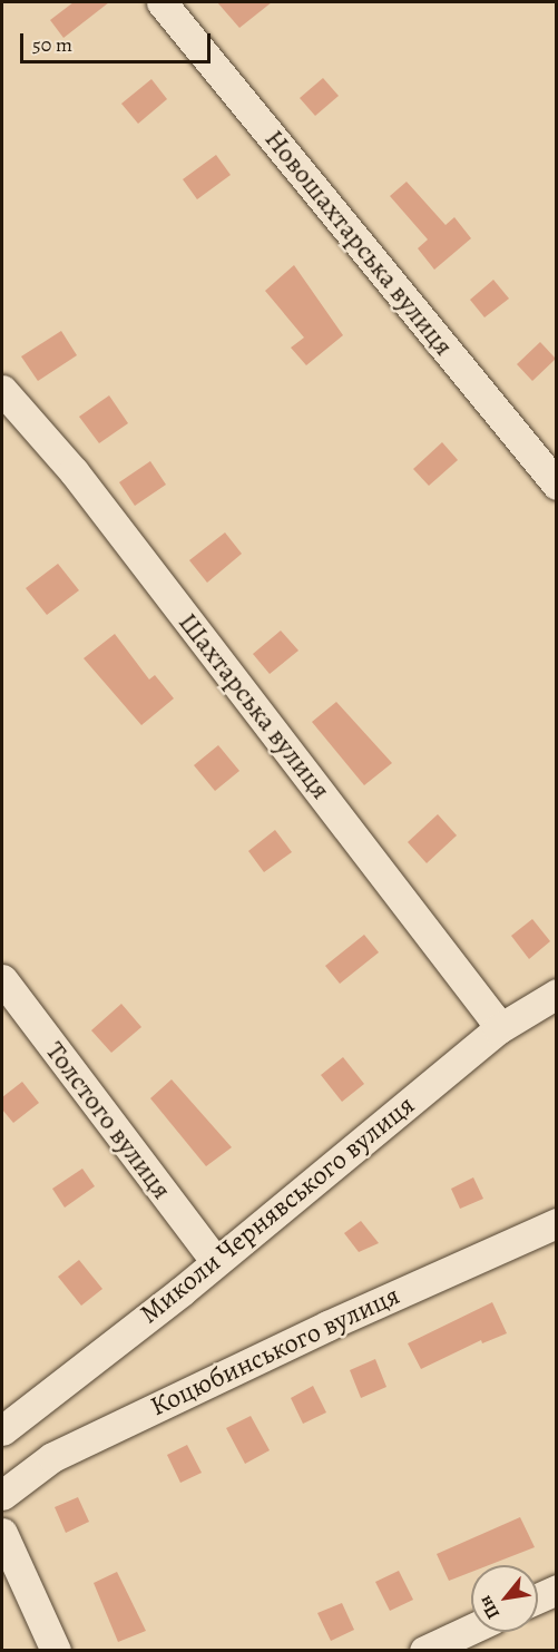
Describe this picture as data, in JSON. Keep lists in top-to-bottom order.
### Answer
{
  "streets": {
    "street": [
      "Новошахтарська вулиця",
      "Шахтарська вулиця",
      "Толстого вулиця",
      "Миколи Чернявського вулиця",
      "Коцюбинського вулиця"
    ]
  },
  "crossings": [
    ["Шахтарська вулиця", "Миколи Чернявського вулиця"],
    ["Толстого вулиця", "Миколи Чернявського вулиця"]
  ],
  "scale_bar": "50 m",
  "north": "bottom left"
}
